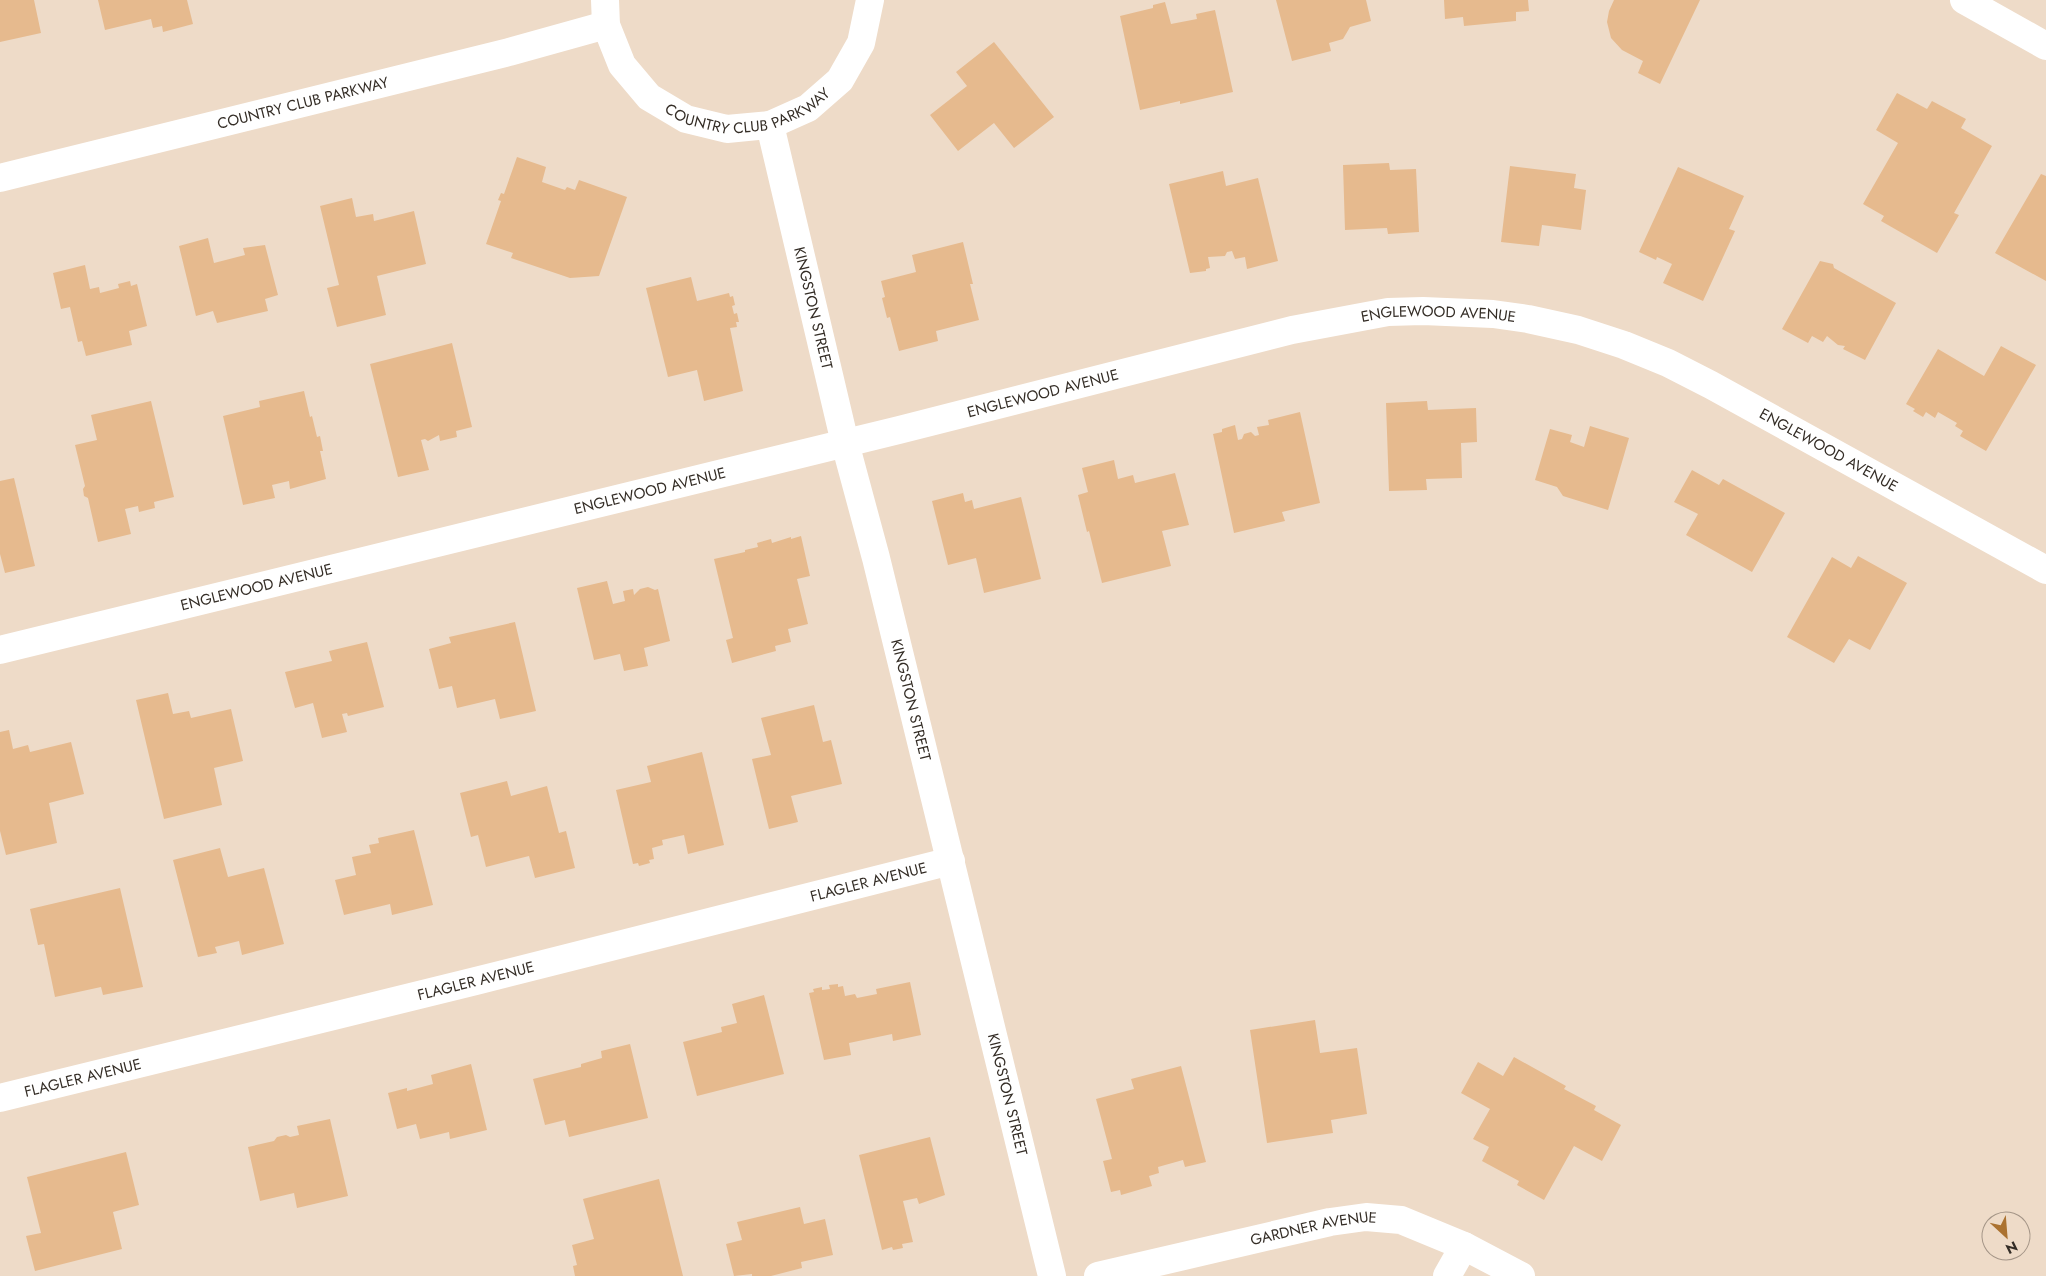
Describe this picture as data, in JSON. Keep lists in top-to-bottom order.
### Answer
{
  "streets": {
    "street": [
      "COUNTRY CLUB PARKWAY",
      "KINGSTON STREET",
      "ENGLEWOOD AVENUE",
      "FLAGLER AVENUE",
      "GARDNER AVENUE"
    ]
  },
  "crossings": [
    ["COUNTRY CLUB PARKWAY", "KINGSTON STREET"],
    ["KINGSTON STREET", "ENGLEWOOD AVENUE"],
    ["KINGSTON STREET", "FLAGLER AVENUE"]
  ],
  "north": "bottom right"
}
